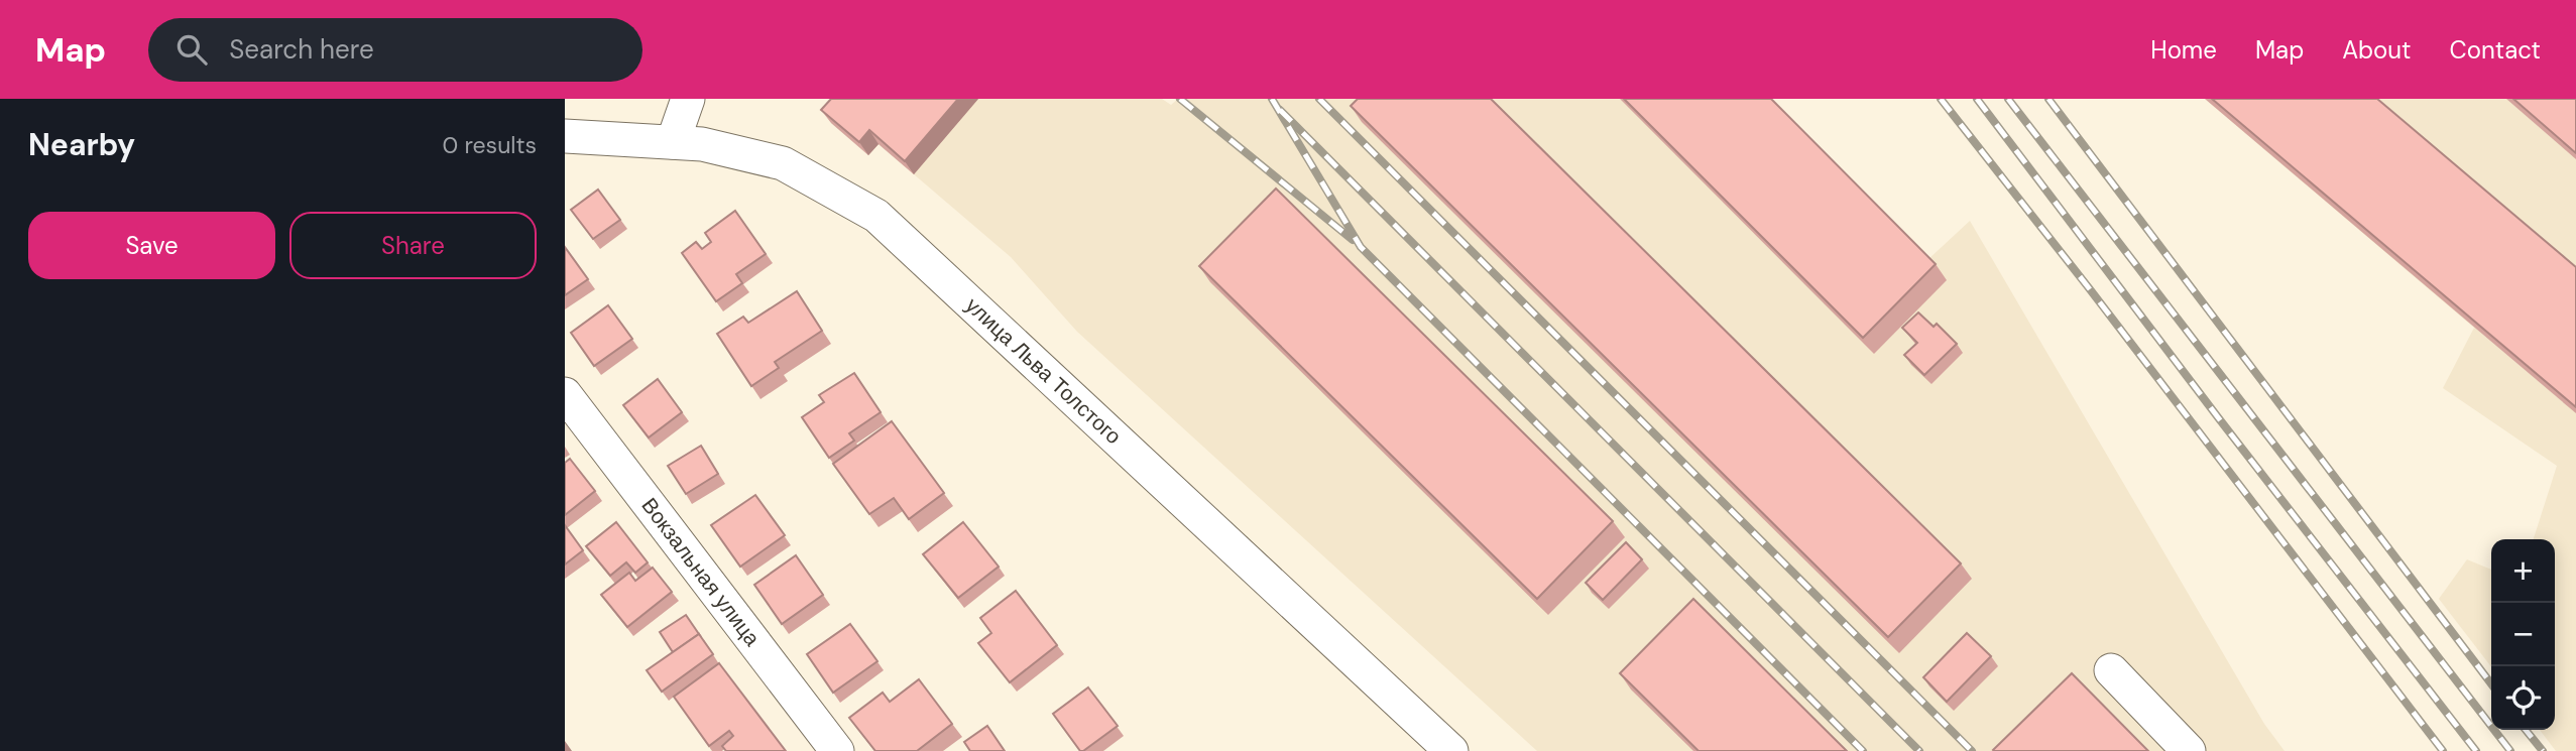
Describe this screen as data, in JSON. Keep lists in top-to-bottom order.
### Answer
{
  "streets": {
    "street": ["улица Льва Толстого", "Вокзальная улица"]
  },
  "page": {
    "header": "Map",
    "search": "Search here",
    "nav": [
      "Home",
      "Map",
      "About",
      "Contact"
    ],
    "heading": ["Nearby", "0 results"],
    "buttons": ["Save", "Share"],
    "map_buttons": ["+", "−"]
  }
}
